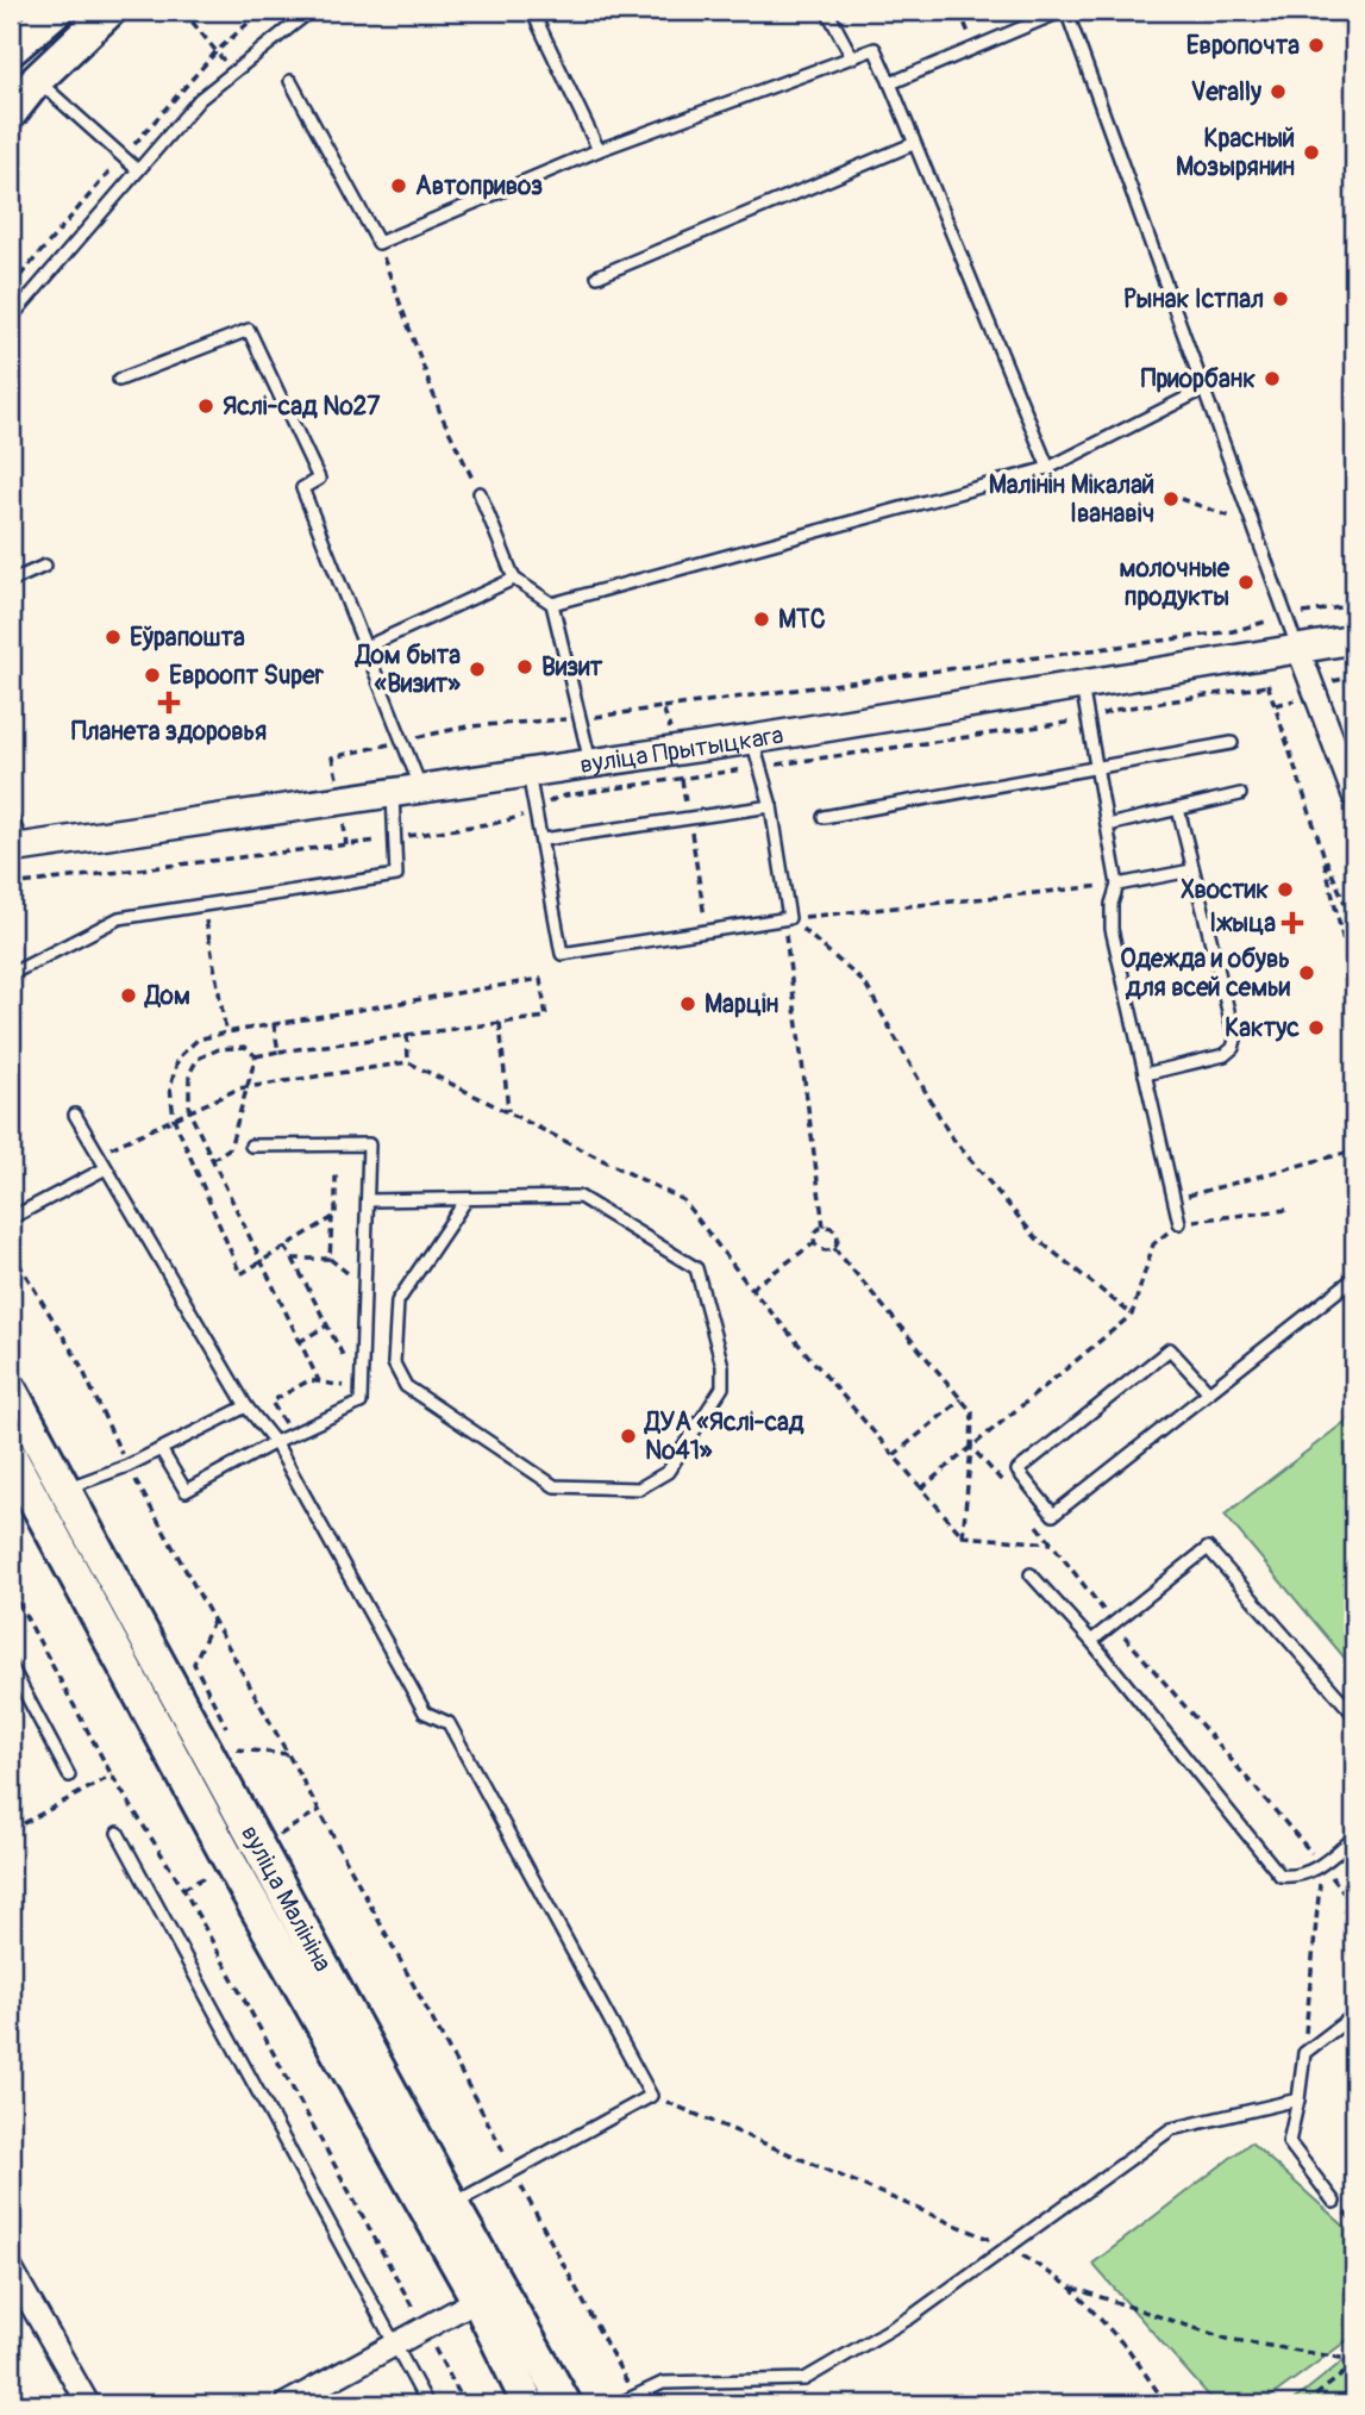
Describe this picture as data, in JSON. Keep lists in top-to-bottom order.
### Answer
{
  "streets": {
    "main road": ["вуліца Малініна"],
    "street": ["вуліца Прытыцкага"]
  },
  "places": {
    "other": [
      "Европочта",
      "Verally",
      "Красный Мозырянин",
      "Автопривоз",
      "Рынак Істпал",
      "Приорбанк",
      "Яслі-сад №27",
      "Малінін Мікалай Іванавіч",
      "молочные продукты",
      "МТС",
      "Еўрапошта",
      "Визит",
      "Дом быта «Визит»",
      "Евроопт Super",
      "Хвостик",
      "Одежда и обувь для всей семьи",
      "Дом",
      "Марцін",
      "Кактус",
      "ДУА «Яслі-сад №41»"
    ],
    "health": ["Планета здоровья", "Іжыца"]
  }
}
